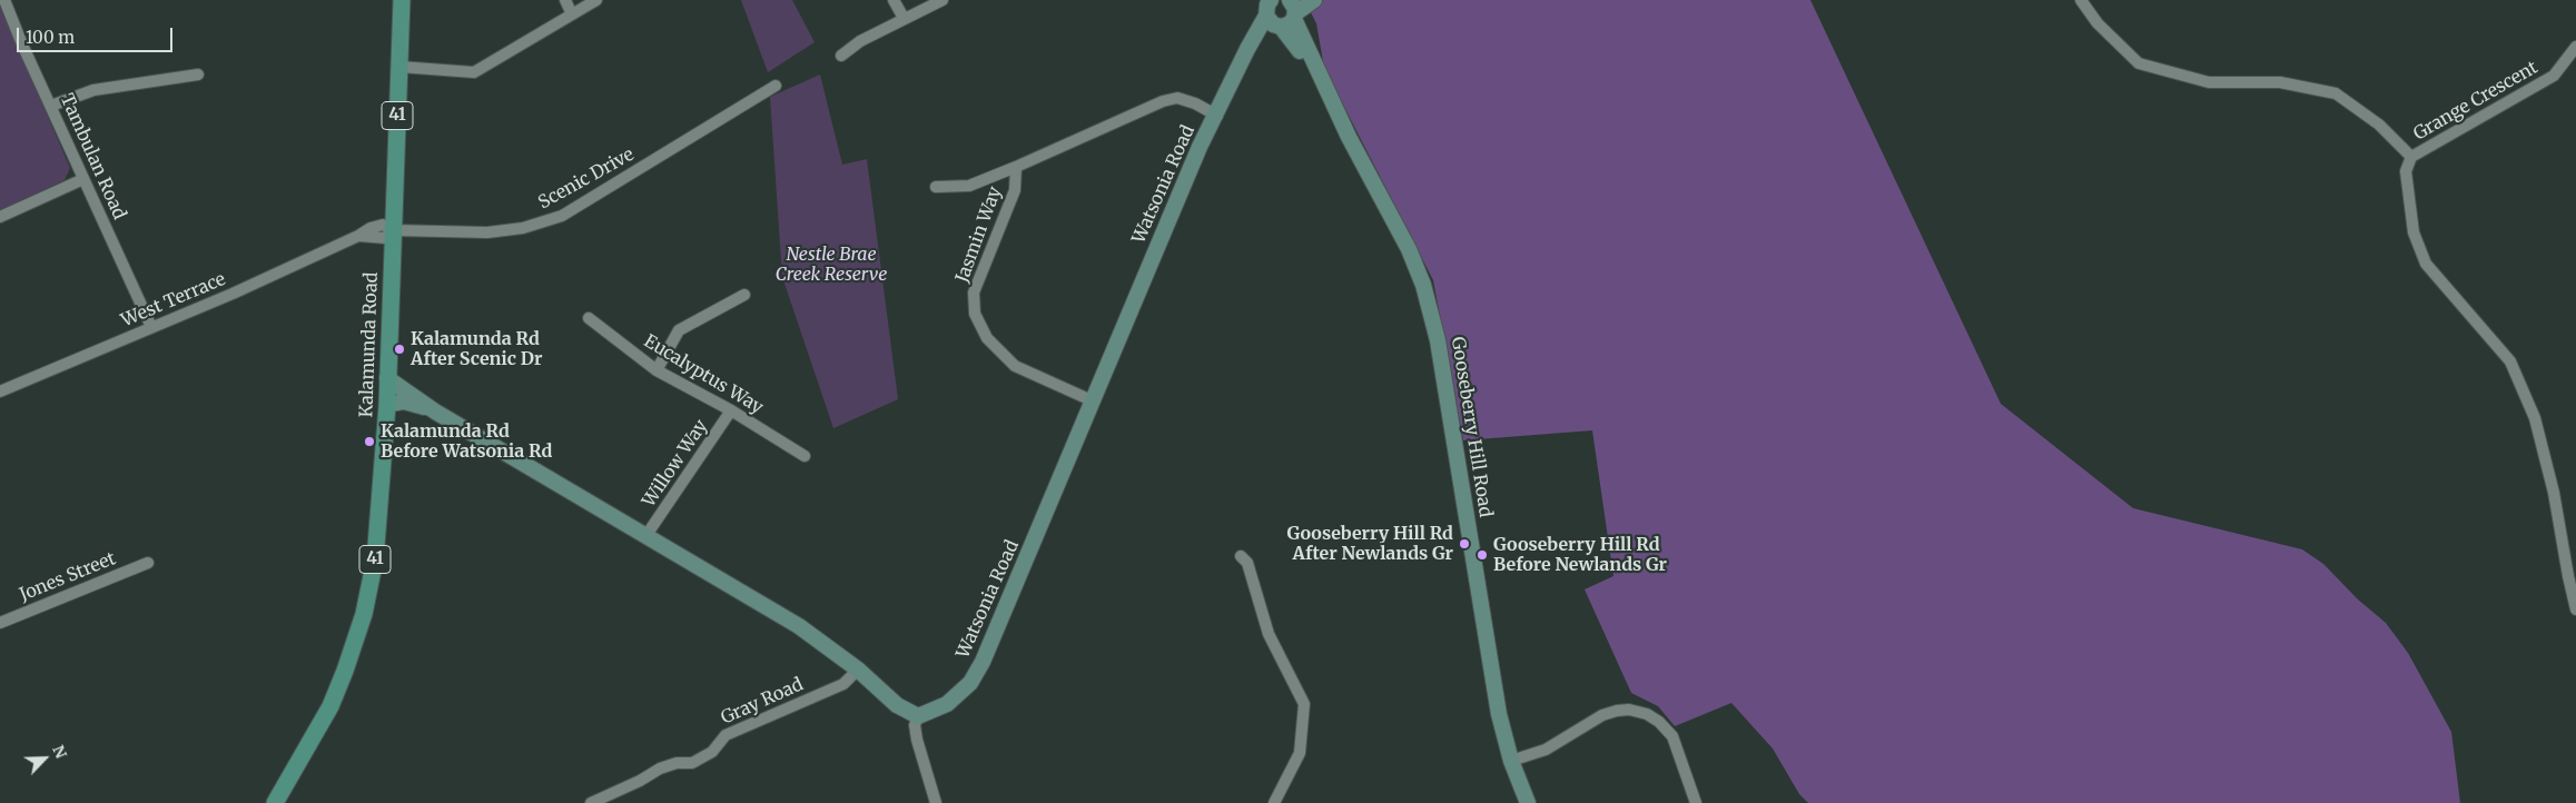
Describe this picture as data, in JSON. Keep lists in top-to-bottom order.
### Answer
{
  "streets": {
    "main road": ["41", "Kalamunda Road"],
    "street": [
      "Grange Crescent",
      "Tambulan Road",
      "Scenic Drive",
      "Watsonia Road",
      "Jasmin Way",
      "West Terrace",
      "Eucalyptus Way",
      "Gooseberry Hill Road",
      "Willow Way",
      "Jones Street",
      "Gray Road"
    ]
  },
  "crossings": [
    ["Tambulan Road", "West Terrace"],
    ["Scenic Drive", "West Terrace"],
    ["Scenic Drive", "Kalamunda Road"],
    ["Watsonia Road", "Jasmin Way"],
    ["Watsonia Road", "Gooseberry Hill Road"],
    ["West Terrace", "Kalamunda Road"],
    ["Eucalyptus Way", "Willow Way"]
  ],
  "parks": ["Nestle Brae Creek Reserve"],
  "places": [
    "Kalamunda Rd After Scenic Dr",
    "Kalamunda Rd Before Watsonia Rd",
    "Gooseberry Hill Rd After Newlands Gr",
    "Gooseberry Hill Rd Before Newlands Gr"
  ],
  "scale_bar": "100 m",
  "north": "top right"
}
